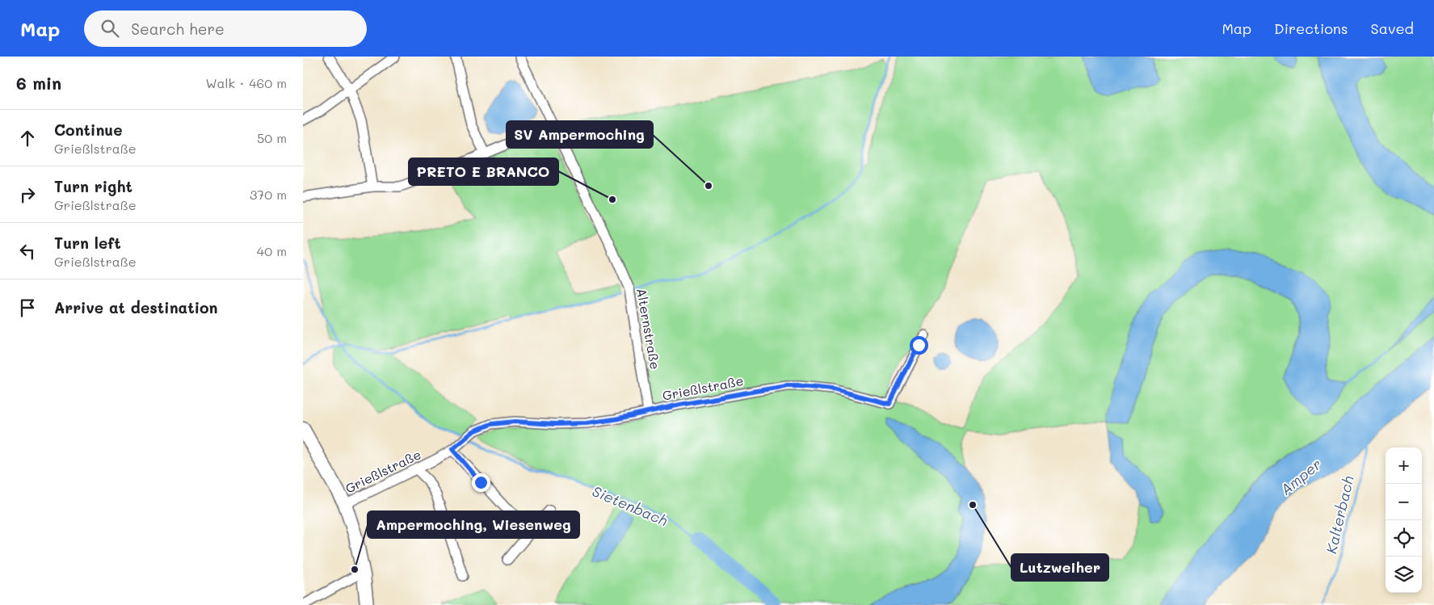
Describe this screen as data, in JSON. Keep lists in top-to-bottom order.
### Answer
{
  "streets": {
    "street": ["Alternstraße", "Grießlstraße"]
  },
  "crossings": [
    ["Alternstraße", "Grießlstraße"]
  ],
  "water": ["Amper", "Sietenbach", "Kalterbach"],
  "places": [
    "SV Ampermoching",
    "PRETO E BRANCO",
    "Lutzweiher",
    "Ampermoching, Wiesenweg"
  ],
  "page": {
    "header": "Map",
    "search": "Search here",
    "nav": ["Map", "Directions", "Saved"],
    "heading": ["6 min", "Walk · 460 m"],
    "list": [
      ["Continue", "Grießlstraße", "50 m"],
      ["Turn right", "Grießlstraße", "370 m"],
      ["Turn left", "Grießlstraße", "40 m"],
      "Arrive at destination"
    ],
    "map_buttons": ["+", "−"]
  }
}
